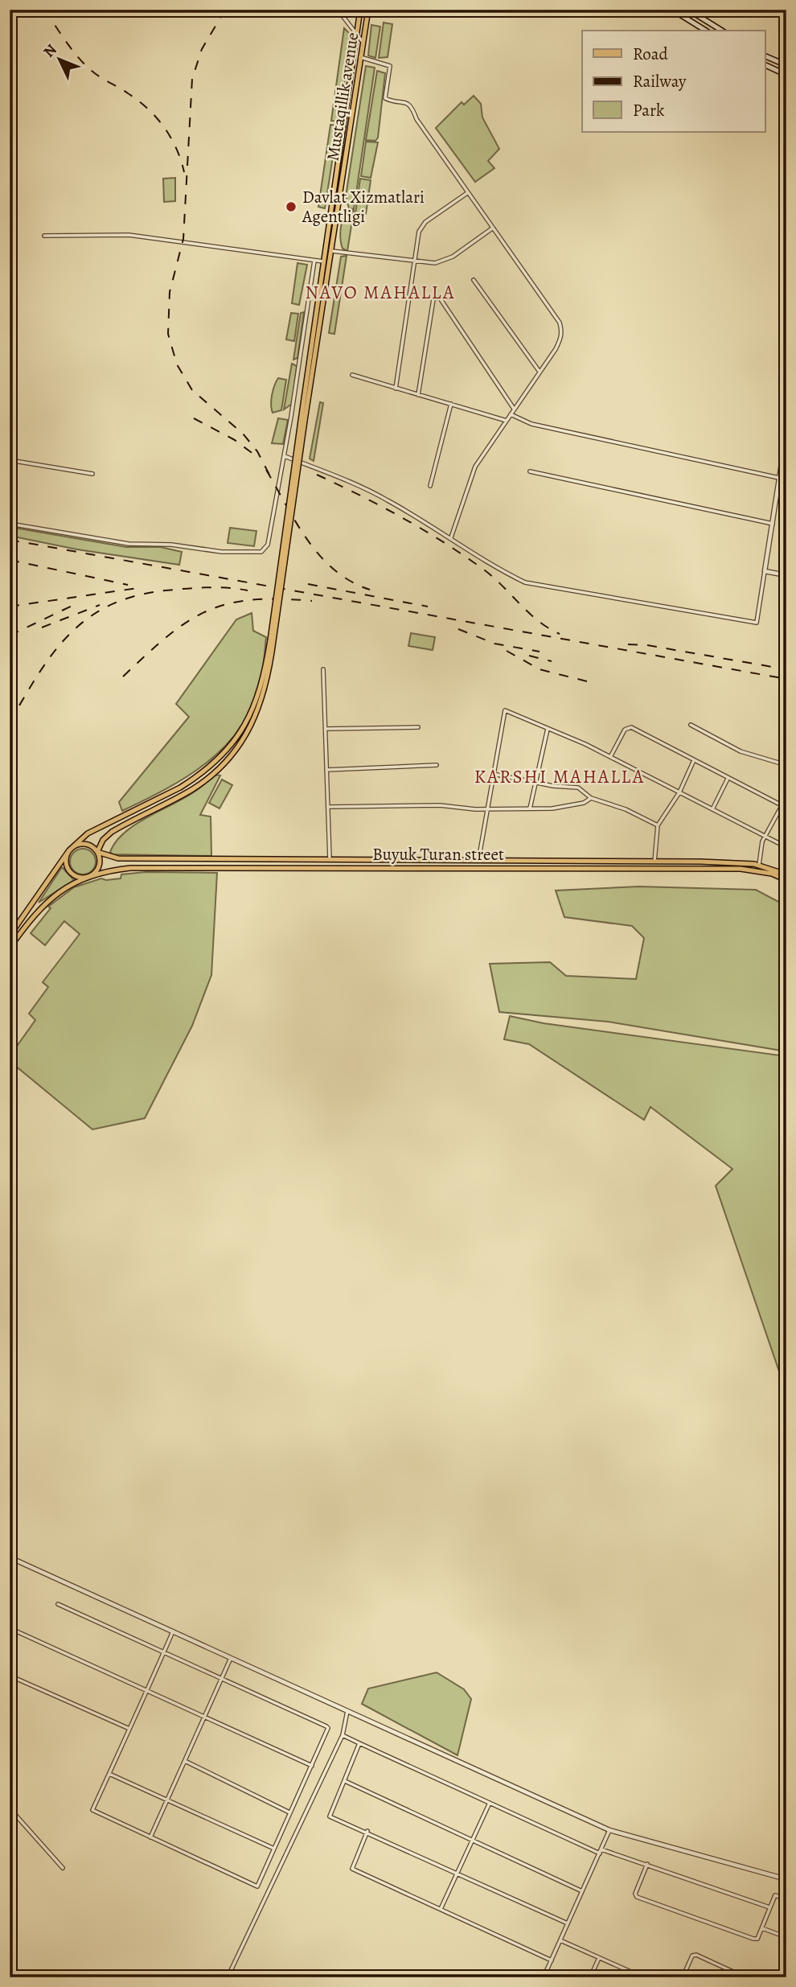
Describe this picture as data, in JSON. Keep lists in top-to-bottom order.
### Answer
{
  "streets": {
    "main road": ["Mustaqillik avenue", "Buyuk Turan street"]
  },
  "districts": ["NAVO MAHALLA", "KARSHI MAHALLA"],
  "places": ["Davlat Xizmatlari Agentligi"],
  "legend": ["Road", "Railway", "Park"],
  "north": "top left"
}
